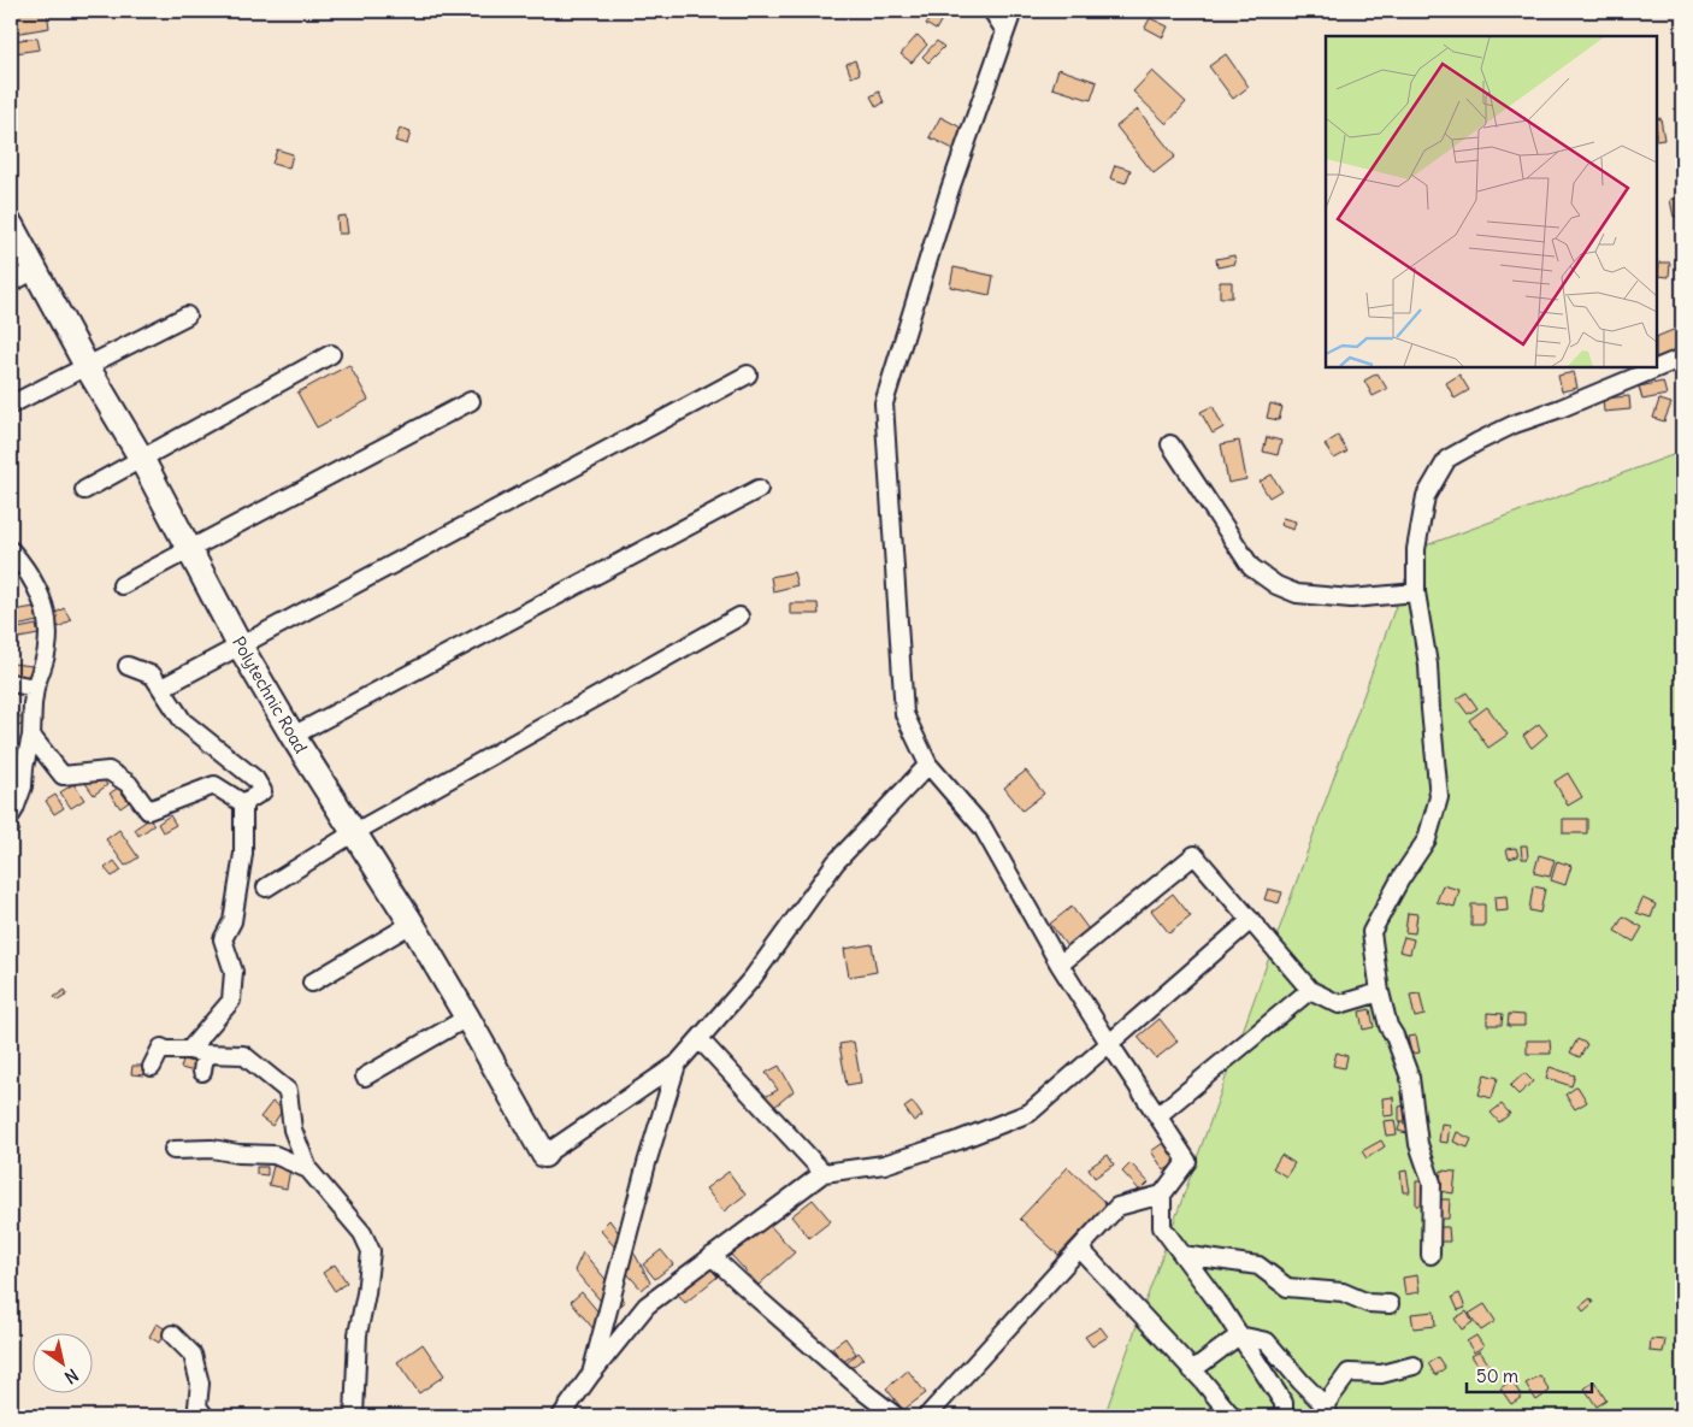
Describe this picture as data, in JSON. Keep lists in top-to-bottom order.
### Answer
{
  "streets": {
    "street": ["Polytechnic Road"]
  },
  "scale_bar": "50 m",
  "north": "bottom right"
}
